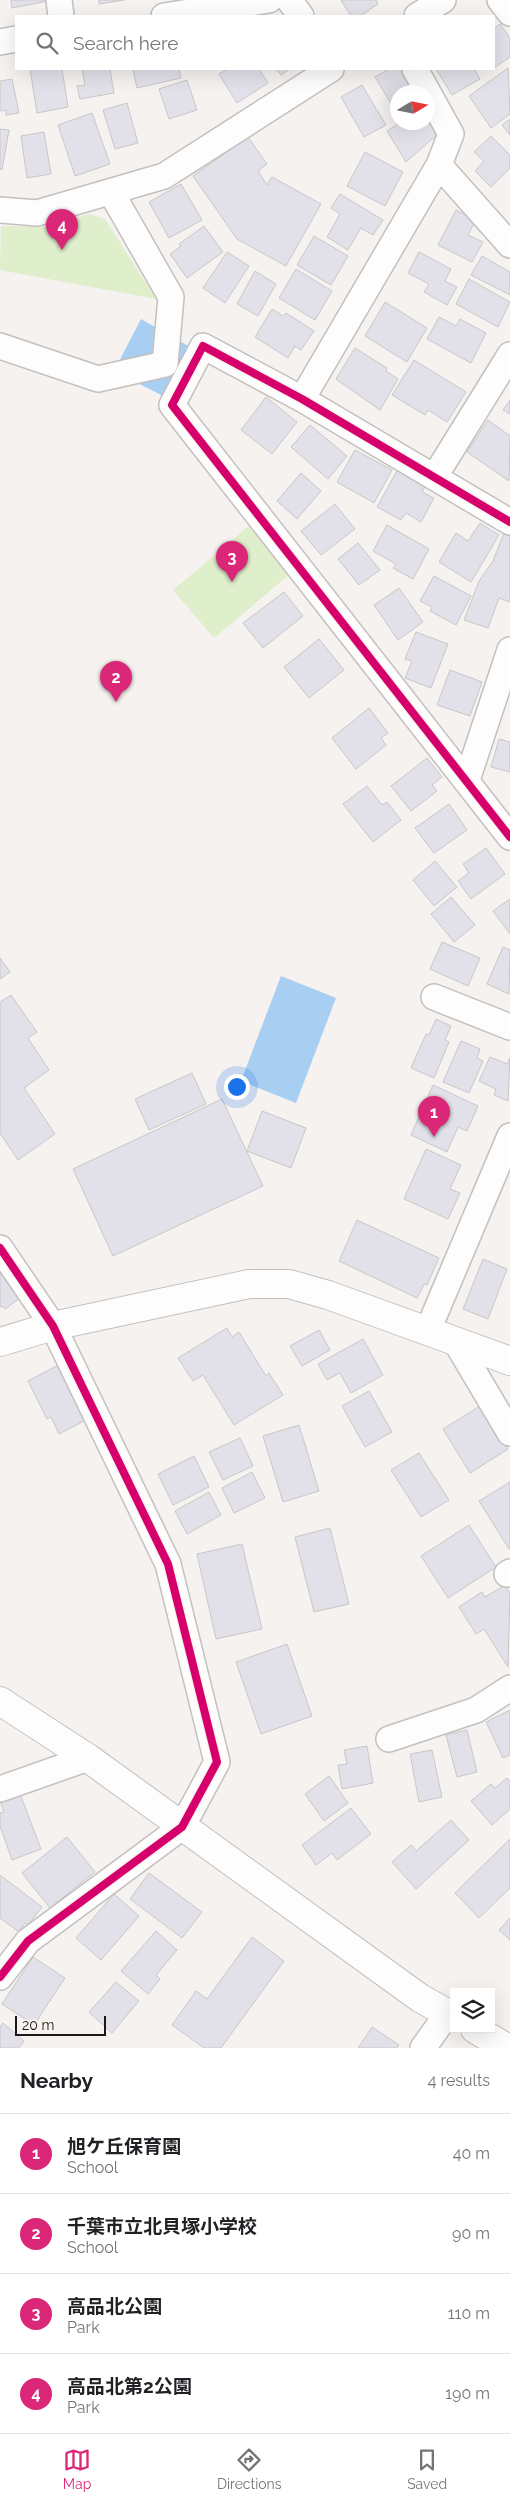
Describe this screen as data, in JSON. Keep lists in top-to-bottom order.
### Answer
{
  "scale_bar": "20 m",
  "north": "right",
  "page": {
    "search": "Search here",
    "pins": [
      "4",
      "3",
      "2",
      "1"
    ],
    "scale": "20 m",
    "heading": ["Nearby", "4 results"],
    "list": [
      {
        "mark": "1",
        "name": "旭ケ丘保育園",
        "note": "School",
        "value": "40 m"
      },
      {
        "mark": "2",
        "name": "千葉市立北貝塚小学校",
        "note": "School",
        "value": "90 m"
      },
      {
        "mark": "3",
        "name": "高品北公園",
        "note": "Park",
        "value": "110 m"
      },
      {
        "mark": "4",
        "name": "高品北第2公園",
        "note": "Park",
        "value": "190 m"
      }
    ],
    "nav": ["Map", "Directions", "Saved"]
  }
}
